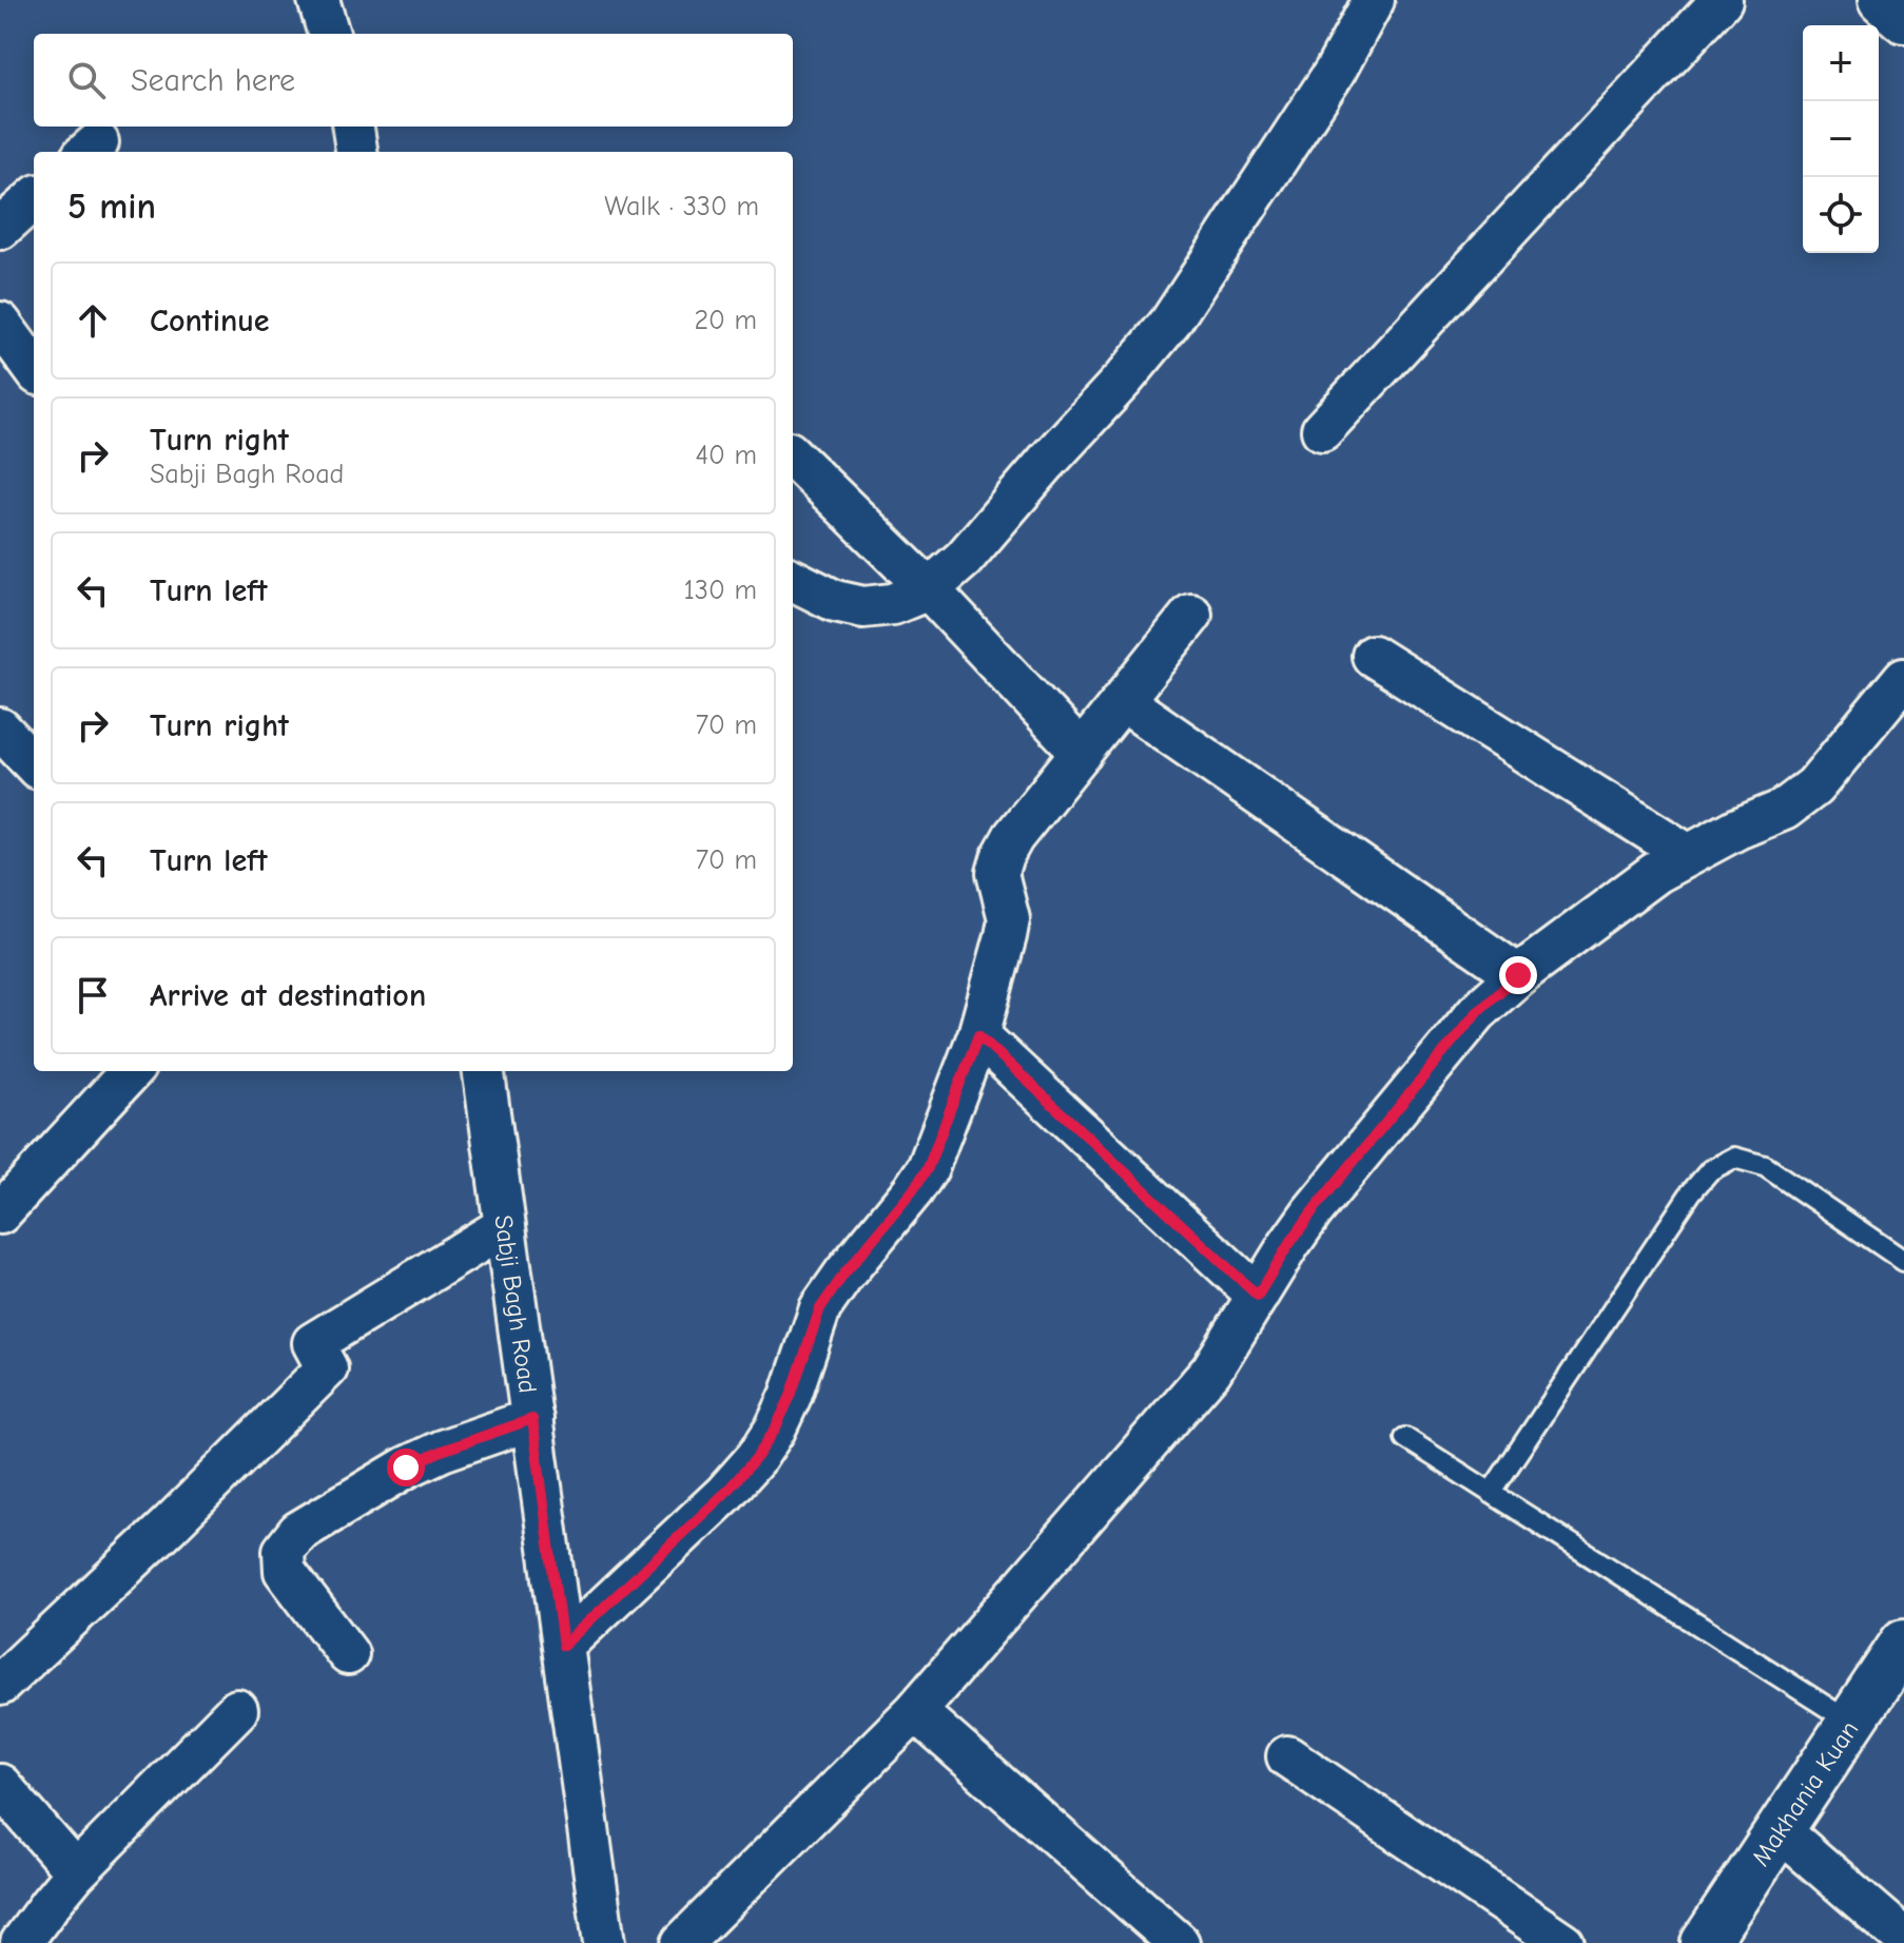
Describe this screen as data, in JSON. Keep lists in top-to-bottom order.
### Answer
{
  "streets": {
    "street": ["Sabji Bagh Road", "Makhania Kuan"]
  },
  "page": {
    "map_buttons": ["+", "−"],
    "search": "Search here",
    "heading": ["5 min", "Walk · 330 m"],
    "list": [
      ["Continue", "20 m"],
      ["Turn right", "Sabji Bagh Road", "40 m"],
      ["Turn left", "130 m"],
      ["Turn right", "70 m"],
      ["Turn left", "70 m"],
      "Arrive at destination"
    ]
  }
}
